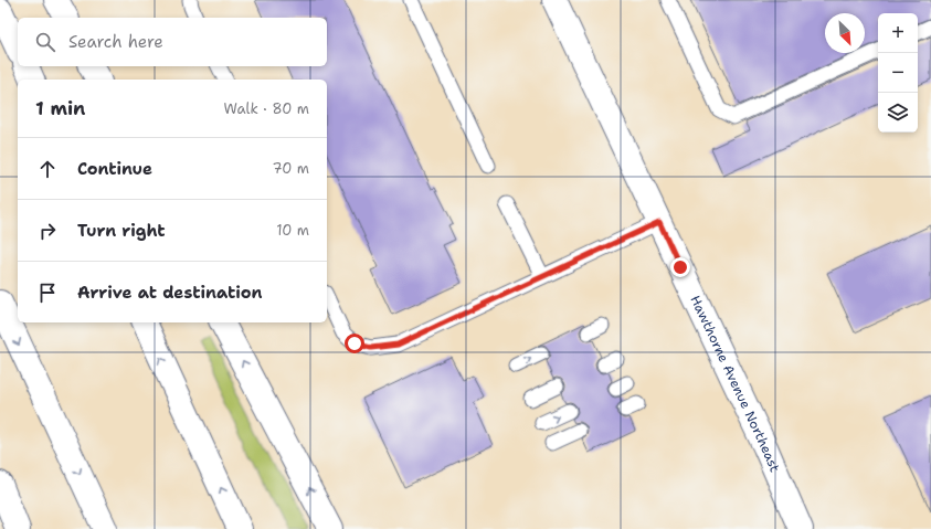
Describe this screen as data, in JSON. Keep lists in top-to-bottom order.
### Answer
{
  "streets": {
    "main road": ["Hawthorne Avenue Northeast"]
  },
  "north": "bottom right",
  "page": {
    "map_buttons": ["+", "−"],
    "search": "Search here",
    "heading": ["1 min", "Walk · 80 m"],
    "list": [
      ["Continue", "70 m"],
      ["Turn right", "10 m"],
      "Arrive at destination"
    ]
  }
}
